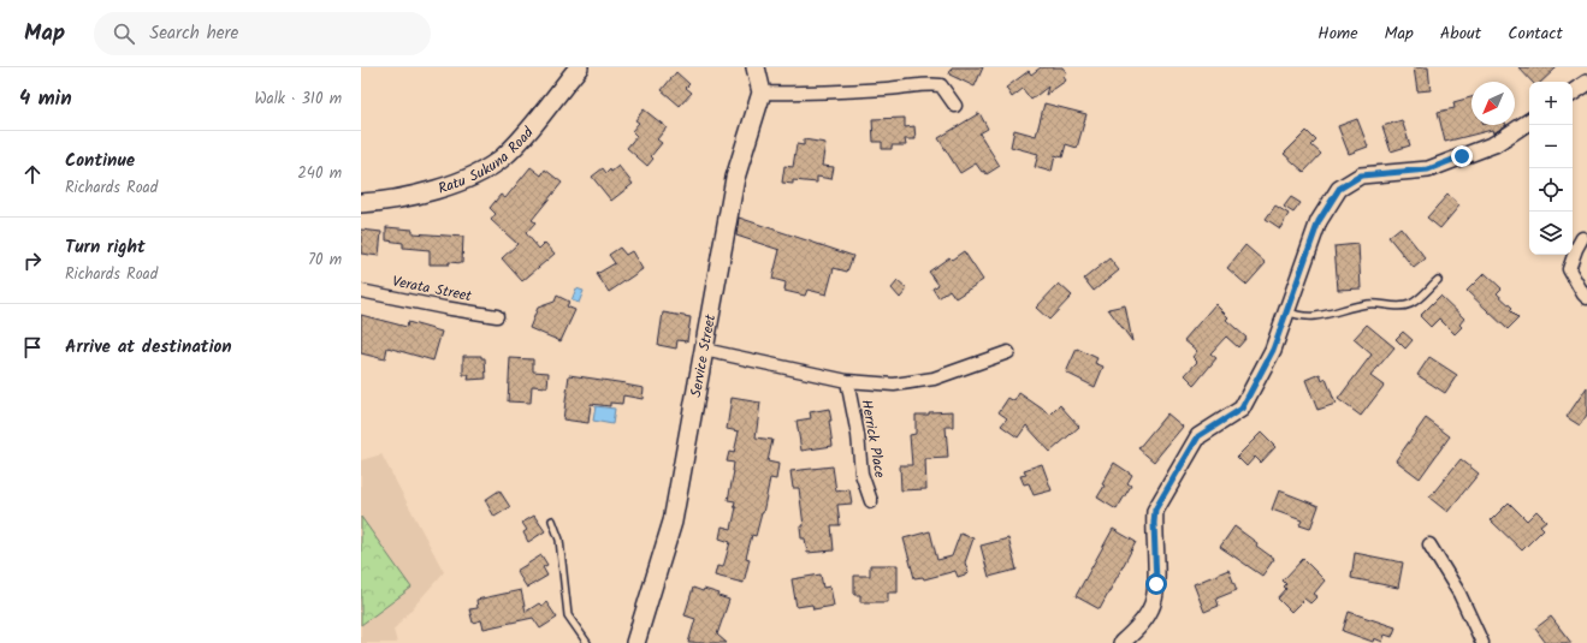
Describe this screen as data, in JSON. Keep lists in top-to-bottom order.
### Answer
{
  "streets": {
    "main road": ["Ratu Sukuna Road", "Service Street"],
    "street": ["Verata Street", "Herrick Place"]
  },
  "north": "bottom left",
  "page": {
    "header": "Map",
    "search": "Search here",
    "nav": [
      "Home",
      "Map",
      "About",
      "Contact"
    ],
    "heading": ["4 min", "Walk · 310 m"],
    "map_buttons": ["+", "−"],
    "list": [
      ["Continue", "Richards Road", "240 m"],
      ["Turn right", "Richards Road", "70 m"],
      "Arrive at destination"
    ]
  }
}
